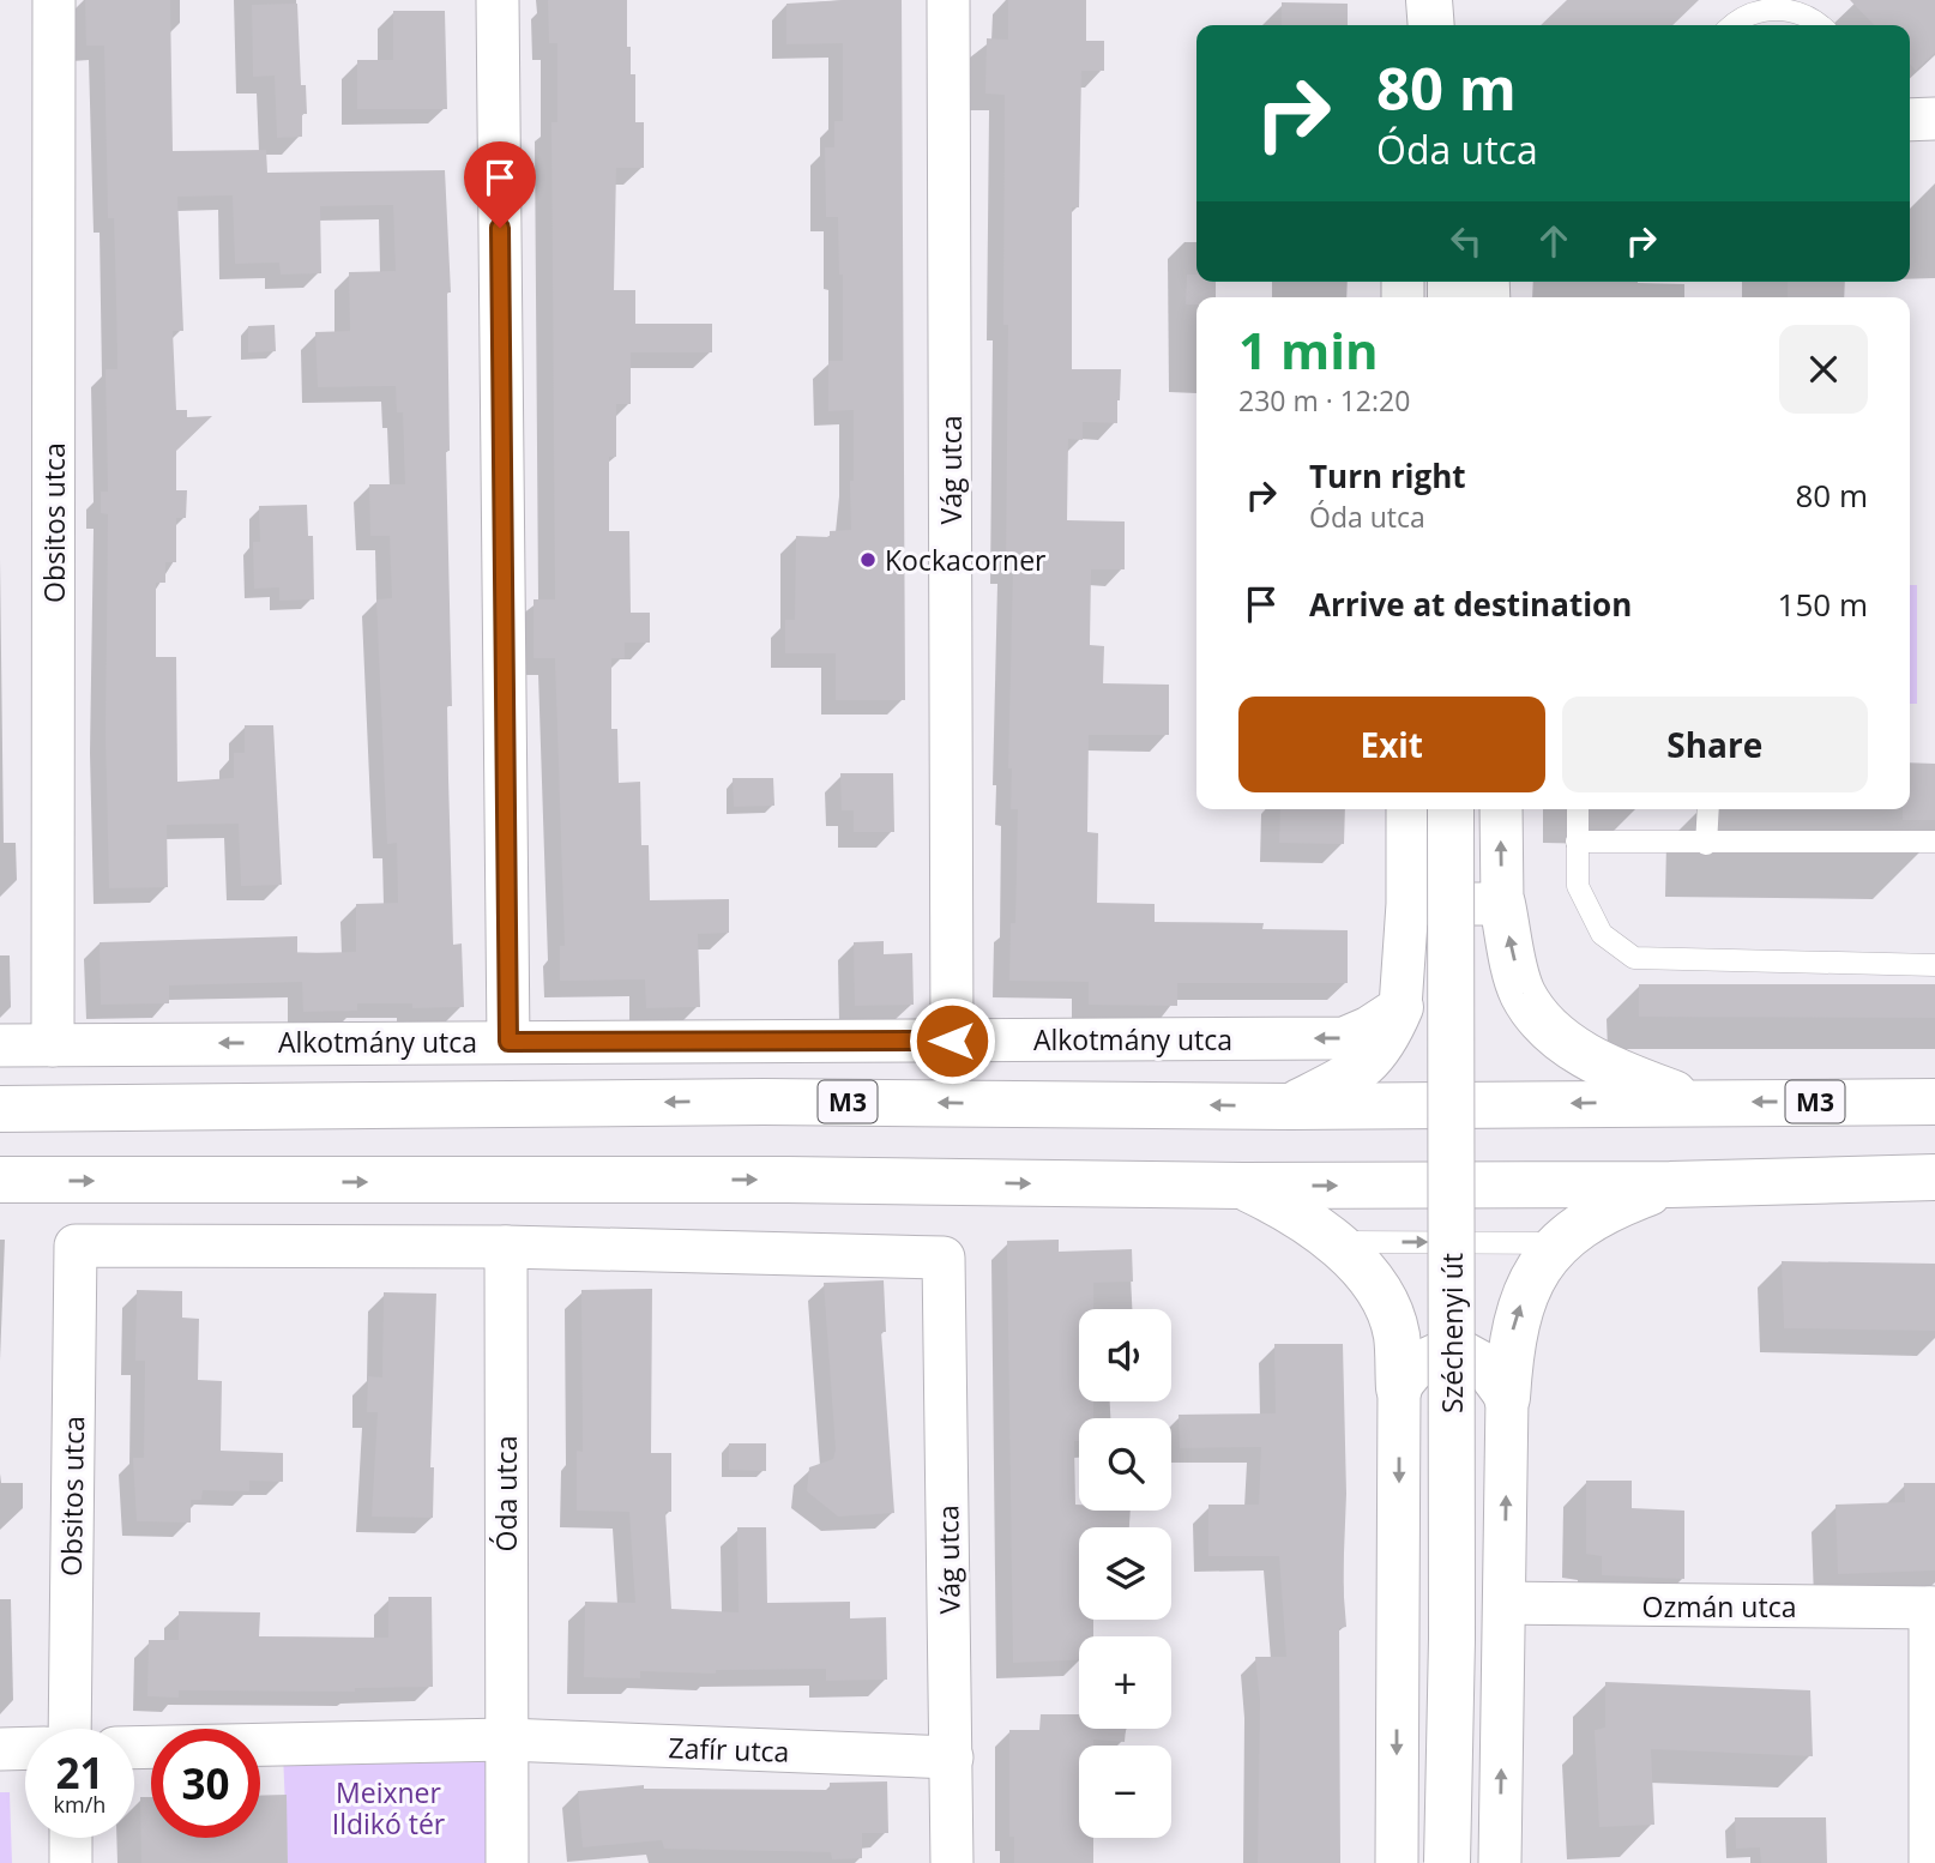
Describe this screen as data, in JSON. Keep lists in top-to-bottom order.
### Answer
{
  "streets": {
    "main road": ["M3", "Széchenyi út"],
    "street": [
      "Vág utca",
      "Obsitos utca",
      "Alkotmány utca",
      "Óda utca",
      "Ozmán utca",
      "Zafír utca"
    ]
  },
  "crossings": [
    ["Vág utca", "Obsitos utca"],
    ["Vág utca", "Alkotmány utca"],
    ["Vág utca", "Óda utca"],
    ["Vág utca", "Zafír utca"],
    ["Obsitos utca", "Alkotmány utca"],
    ["Obsitos utca", "Óda utca"],
    ["Óda utca", "Zafír utca"]
  ],
  "one_way": ["Alkotmány utca"],
  "parks": ["Meixner Ildikó tér"],
  "places": ["Kockacorner"],
  "page": {
    "turn": ["80 m", "Óda utca"],
    "heading": ["1 min", "230 m · 12:20"],
    "list": [
      {
        "name": "Turn right",
        "note": "Óda utca",
        "value": "80 m"
      },
      {
        "name": "Arrive at destination",
        "value": "150 m"
      }
    ],
    "buttons": ["Exit", "Share"],
    "map_buttons": ["+", "−"],
    "speed": "21 km/h",
    "limit": "30"
  }
}
